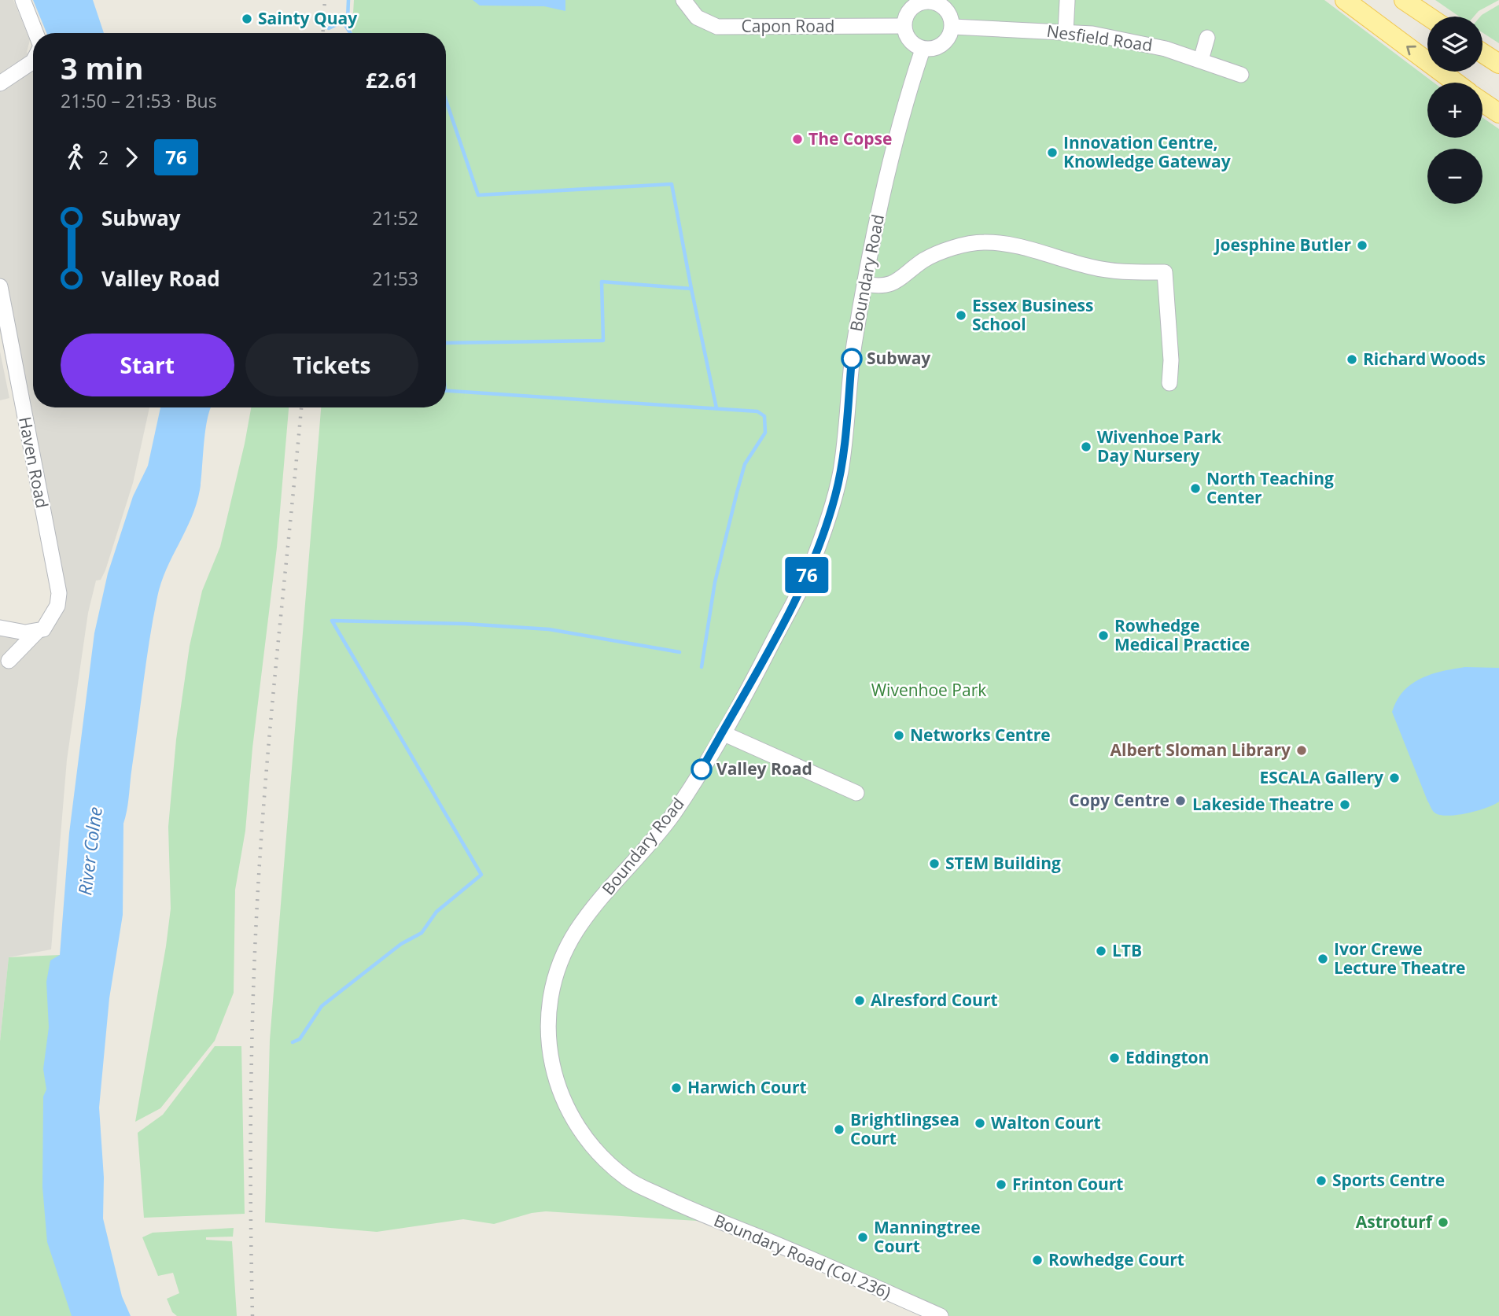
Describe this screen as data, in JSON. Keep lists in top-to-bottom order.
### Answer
{
  "streets": {
    "street": [
      "Capon Road",
      "Nesfield Road",
      "Boundary Road",
      "Haven Road",
      "Boundary Road (Col 236)"
    ]
  },
  "crossings": [
    ["Capon Road", "Nesfield Road"],
    ["Capon Road", "Boundary Road"],
    ["Nesfield Road", "Boundary Road"],
    ["Boundary Road", "Boundary Road (Col 236)"]
  ],
  "water": ["River Colne"],
  "parks": ["Wivenhoe Park"],
  "places": [
    "Sainty Quay",
    "The Copse",
    "Innovation Centre, Knowledge Gateway",
    "Joesphine Butler",
    "Essex Business School",
    "Subway",
    "Richard Woods",
    "Wivenhoe Park Day Nursery",
    "North Teaching Center",
    "Rowhedge Medical Practice",
    "Networks Centre",
    "Albert Sloman Library",
    "Valley Road",
    "ESCALA Gallery",
    "Copy Centre",
    "Lakeside Theatre",
    "STEM Building",
    "LTB",
    "Ivor Crewe Lecture Theatre",
    "Alresford Court",
    "Eddington",
    "Harwich Court",
    "Walton Court",
    "Brightlingsea Court",
    "Sports Centre",
    "Frinton Court",
    "Astroturf",
    "Manningtree Court",
    "Rowhedge Court"
  ],
  "lines": ["bus line 76"],
  "page": {
    "on_map": "76",
    "map_buttons": ["+", "−"],
    "heading": ["3 min", "21:50 – 21:53 · Bus", "£2.61"],
    "legs": ["2", "76"],
    "list": [
      {
        "name": "Subway",
        "value": "21:52"
      },
      {
        "name": "Valley Road",
        "value": "21:53"
      }
    ],
    "buttons": ["Start", "Tickets"]
  }
}
